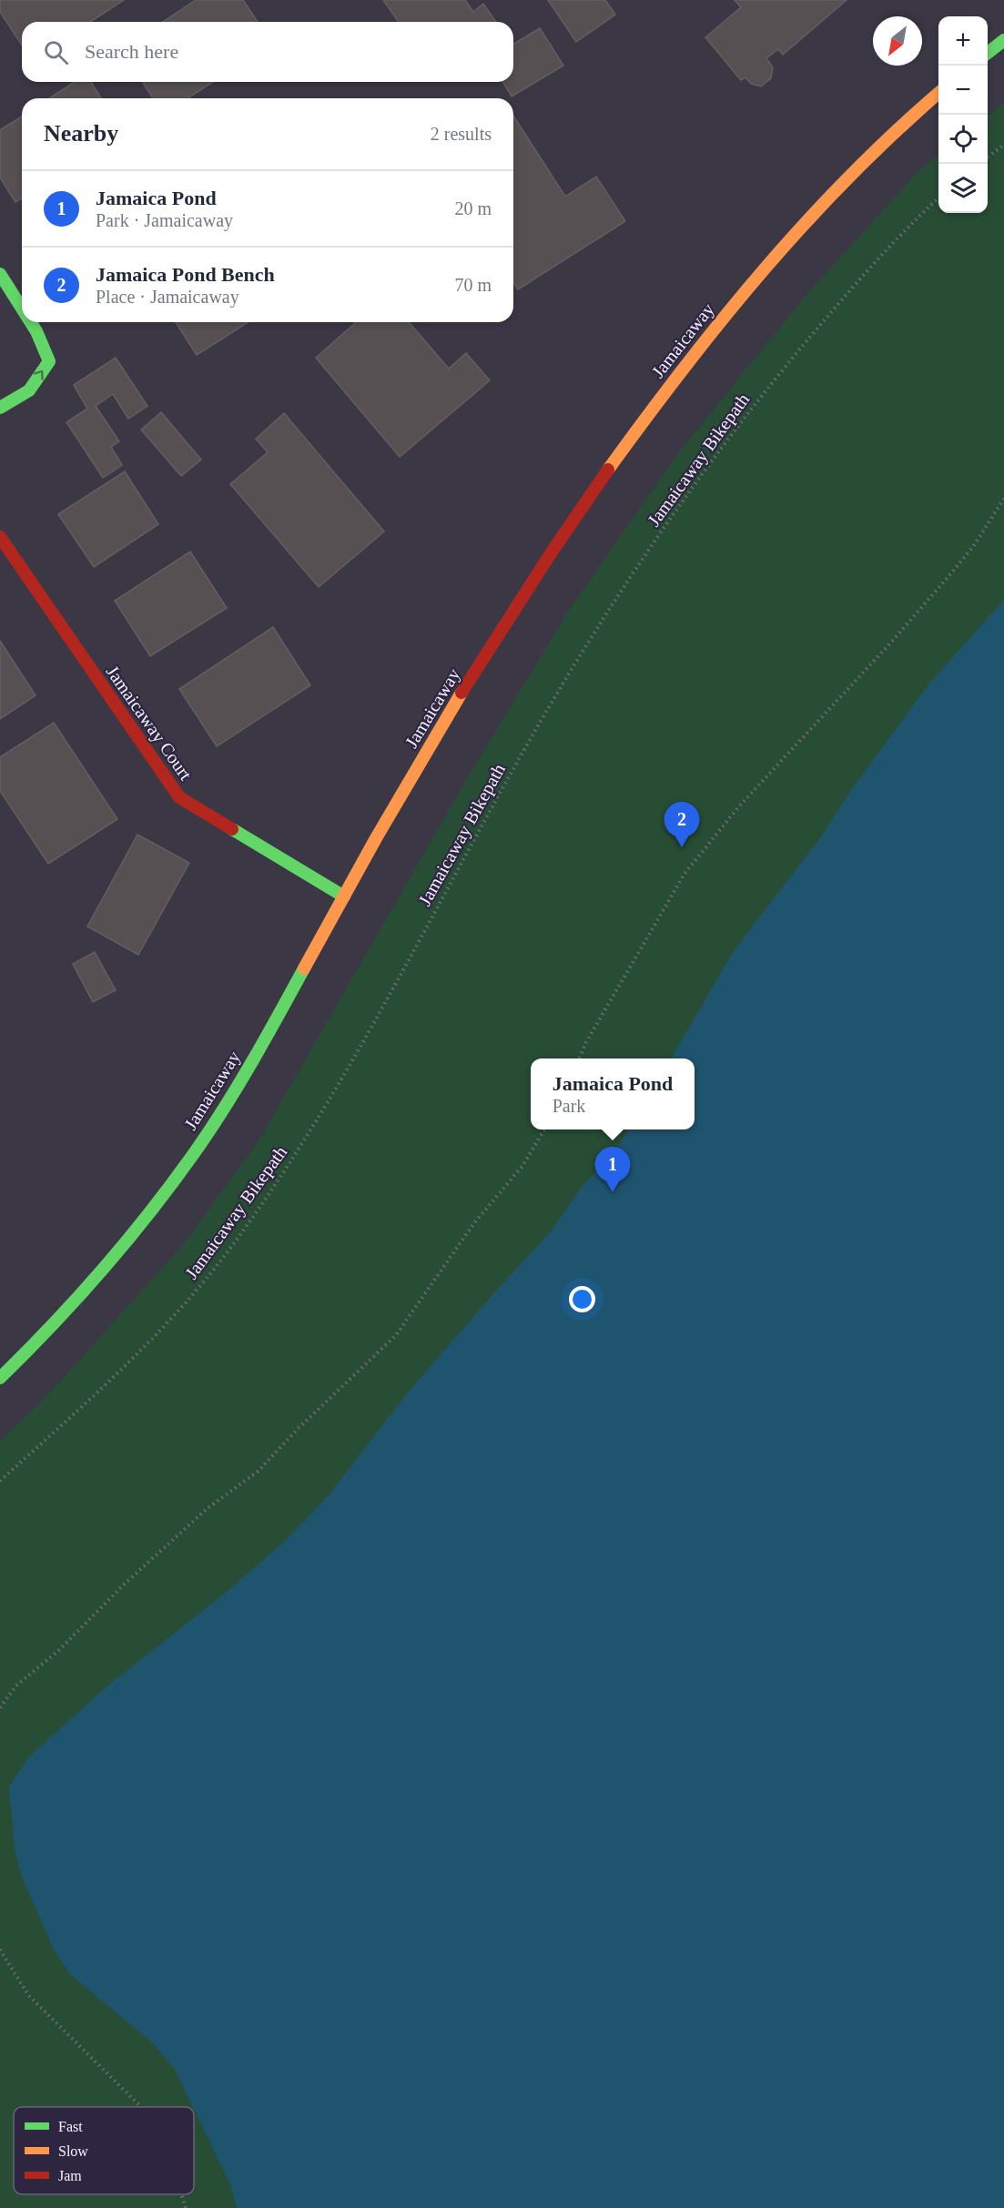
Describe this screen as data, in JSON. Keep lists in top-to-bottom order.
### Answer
{
  "streets": {
    "main road": ["Jamaicaway", "Jamaicaway Court"],
    "path": ["Jamaicaway Bikepath"]
  },
  "crossings": [
    ["Jamaicaway", "Jamaicaway Court"]
  ],
  "legend": ["Fast", "Slow", "Jam"],
  "north": "bottom left",
  "page": {
    "map_buttons": ["+", "−"],
    "search": "Search here",
    "heading": ["Nearby", "2 results"],
    "list": [
      {
        "mark": "1",
        "name": "Jamaica Pond",
        "note": "Park · Jamaicaway",
        "value": "20 m"
      },
      {
        "mark": "2",
        "name": "Jamaica Pond Bench",
        "note": "Place · Jamaicaway",
        "value": "70 m"
      }
    ],
    "pins": ["2", "1"],
    "popup": ["Jamaica Pond", "Park"]
  }
}
